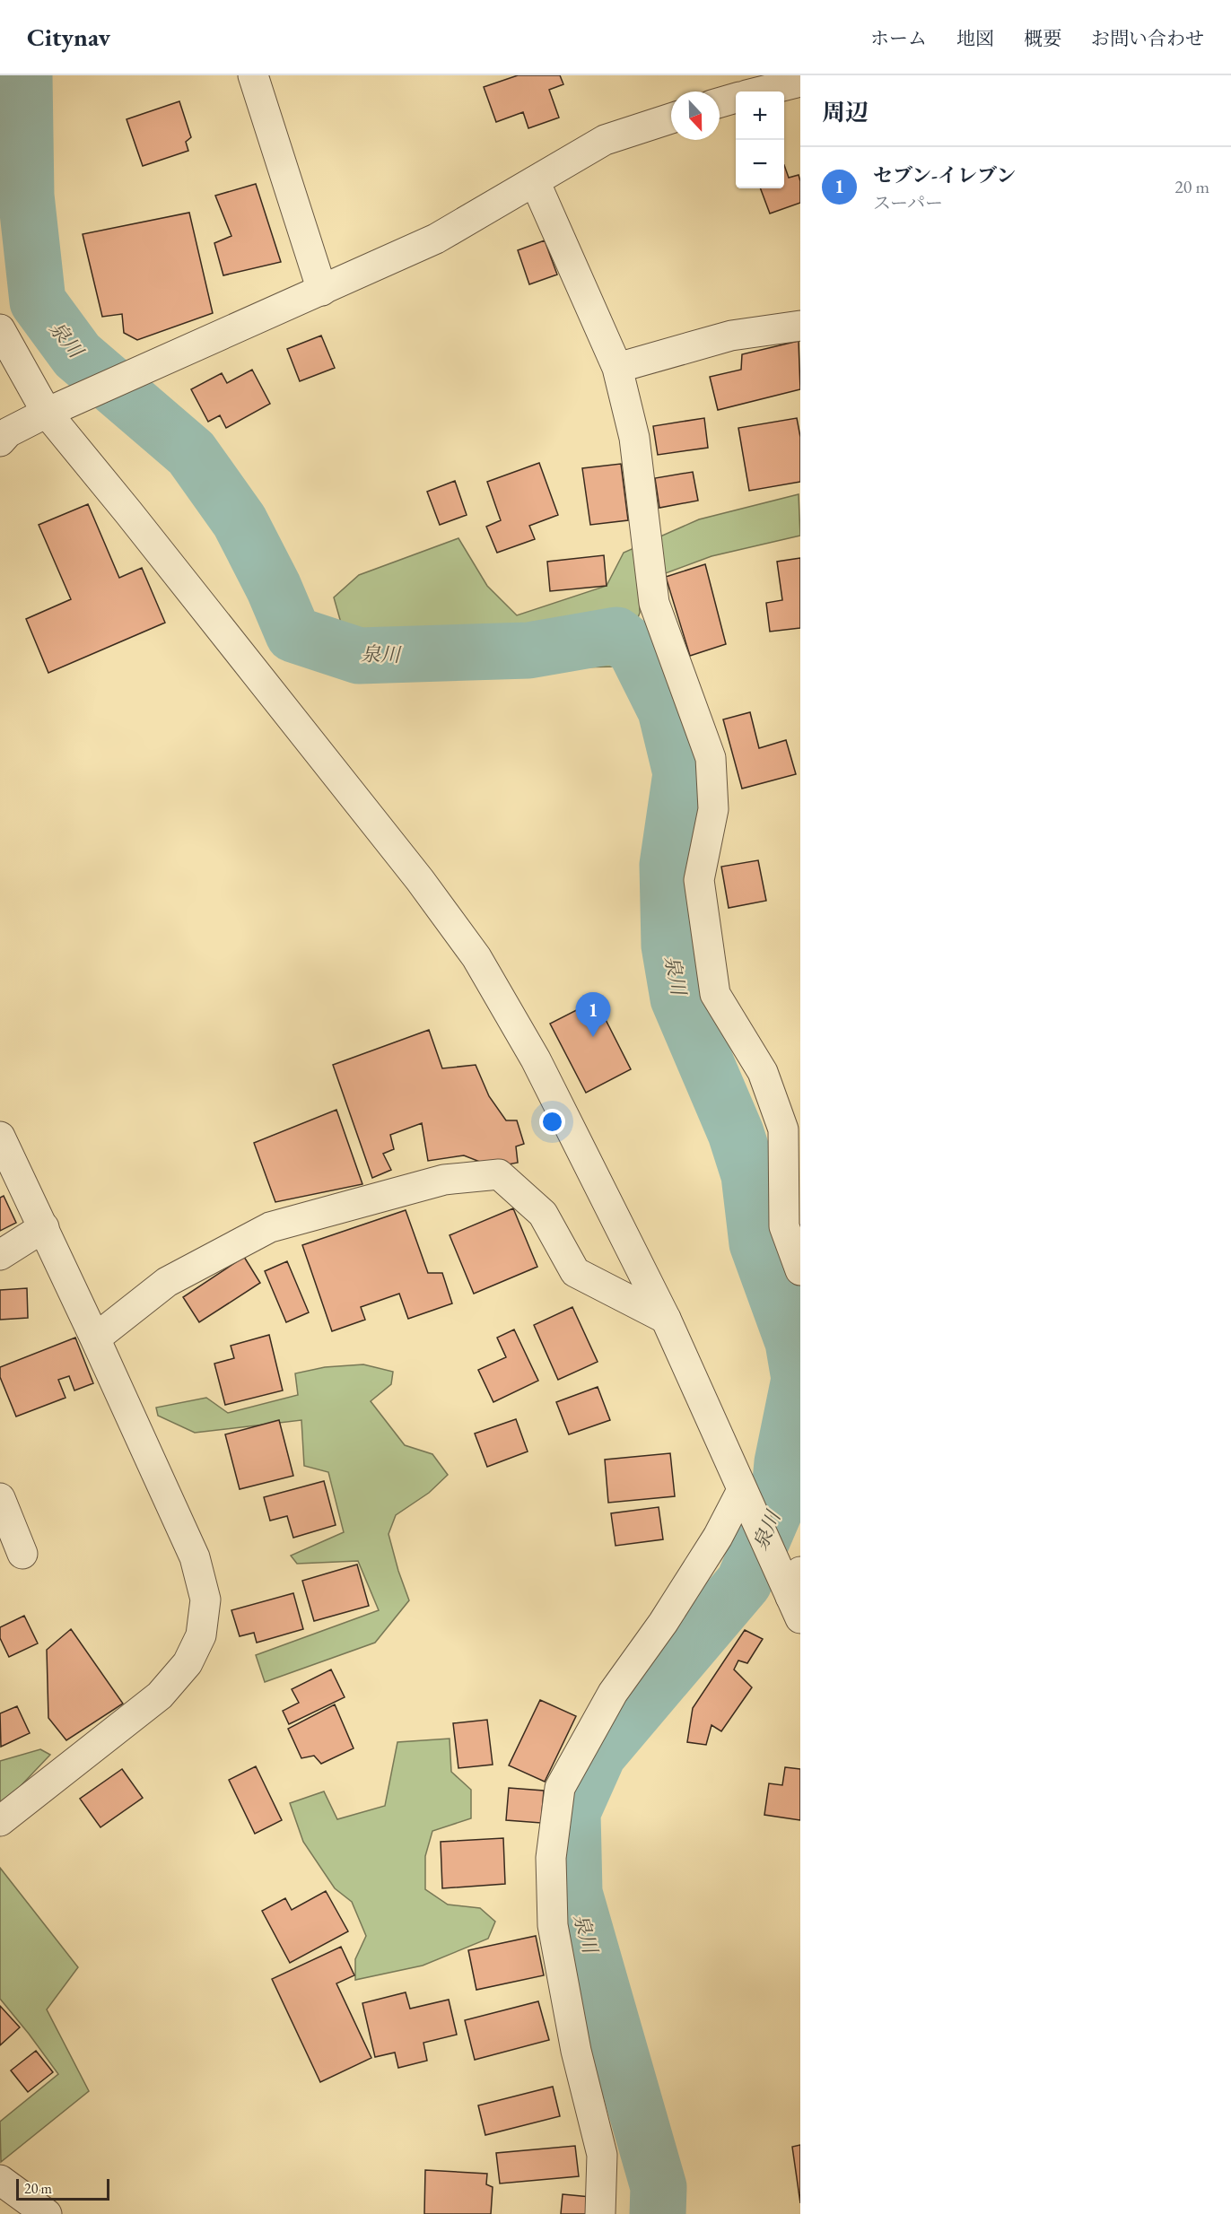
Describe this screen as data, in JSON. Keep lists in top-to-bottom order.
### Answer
{
  "water": ["泉川"],
  "scale_bar": "20 m",
  "north": "bottom",
  "page": {
    "header": "Citynav",
    "nav": [
      "ホーム",
      "地図",
      "概要",
      "お問い合わせ"
    ],
    "heading": "周辺",
    "map_buttons": ["+", "−"],
    "list": [
      {
        "mark": "1",
        "name": "セブン-イレブン",
        "note": "スーパー",
        "value": "20 m"
      }
    ],
    "pins": "1",
    "scale": "20 m"
  }
}
